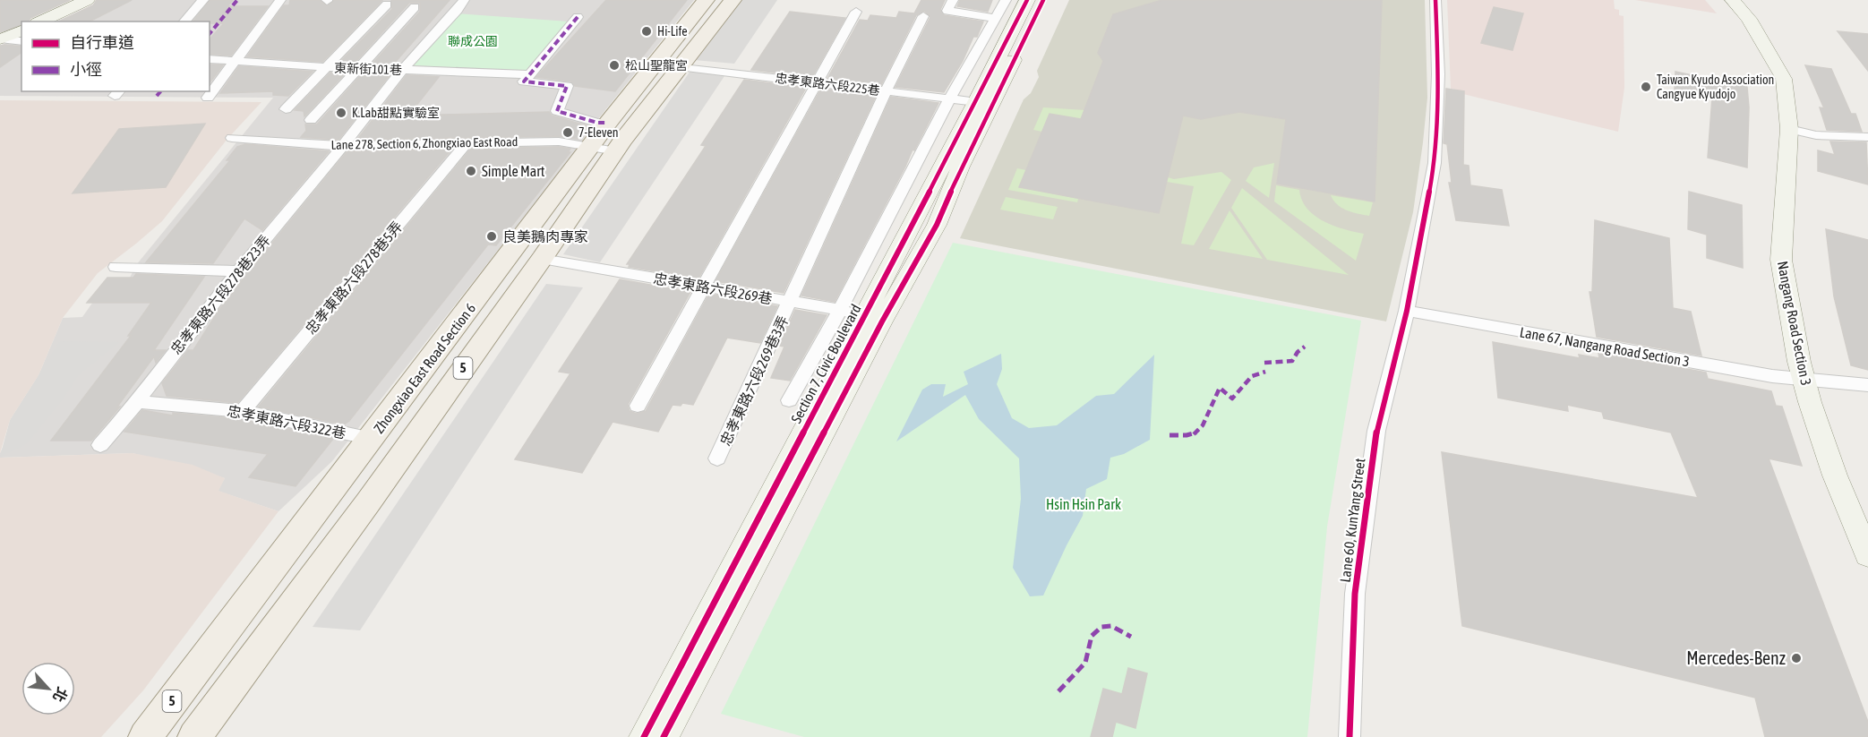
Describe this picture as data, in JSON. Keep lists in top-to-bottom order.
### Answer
{
  "streets": {
    "main road": ["Zhongxiao East Road Section 6", "5"],
    "street": [
      "東新街101巷",
      "忠孝東路六段225巷",
      "Lane 278, Section 6, Zhongxiao East Road",
      "忠孝東路六段278巷5弄",
      "忠孝東路六段269巷",
      "忠孝東路六段278巷23弄",
      "Nangang Road Section 3",
      "Lane 67, Nangang Road Section 3",
      "Section 7, Civic Boulevard",
      "忠孝東路六段269巷3弄",
      "忠孝東路六段322巷",
      "Lane 60, KunYang Street"
    ]
  },
  "crossings": [
    ["東新街101巷", "忠孝東路六段278巷23弄"],
    ["忠孝東路六段225巷", "Section 7, Civic Boulevard"],
    ["忠孝東路六段225巷", "Zhongxiao East Road Section 6"],
    ["忠孝東路六段225巷", "忠孝東路六段269巷3弄"],
    ["Lane 278, Section 6, Zhongxiao East Road", "忠孝東路六段278巷5弄"],
    ["Lane 278, Section 6, Zhongxiao East Road", "忠孝東路六段278巷23弄"],
    ["Lane 278, Section 6, Zhongxiao East Road", "Zhongxiao East Road Section 6"],
    ["忠孝東路六段278巷5弄", "忠孝東路六段322巷"],
    ["忠孝東路六段269巷", "Section 7, Civic Boulevard"],
    ["忠孝東路六段269巷", "Zhongxiao East Road Section 6"],
    ["忠孝東路六段269巷", "忠孝東路六段269巷3弄"],
    ["忠孝東路六段278巷23弄", "忠孝東路六段322巷"],
    ["Nangang Road Section 3", "Lane 67, Nangang Road Section 3"],
    ["Lane 67, Nangang Road Section 3", "Lane 60, KunYang Street"],
    ["Zhongxiao East Road Section 6", "忠孝東路六段322巷"]
  ],
  "parks": ["聯成公園", "Hsin Hsin Park"],
  "places": [
    "Hi-Life",
    "松山聖龍宮",
    "Taiwan Kyudo Association Cangyue Kyudojo",
    "K.Lab甜點實驗室",
    "7-Eleven",
    "Simple Mart",
    "良美鵝肉專家",
    "Mercedes-Benz"
  ],
  "legend": ["自行車道", "小徑"],
  "north": "bottom right"
}
